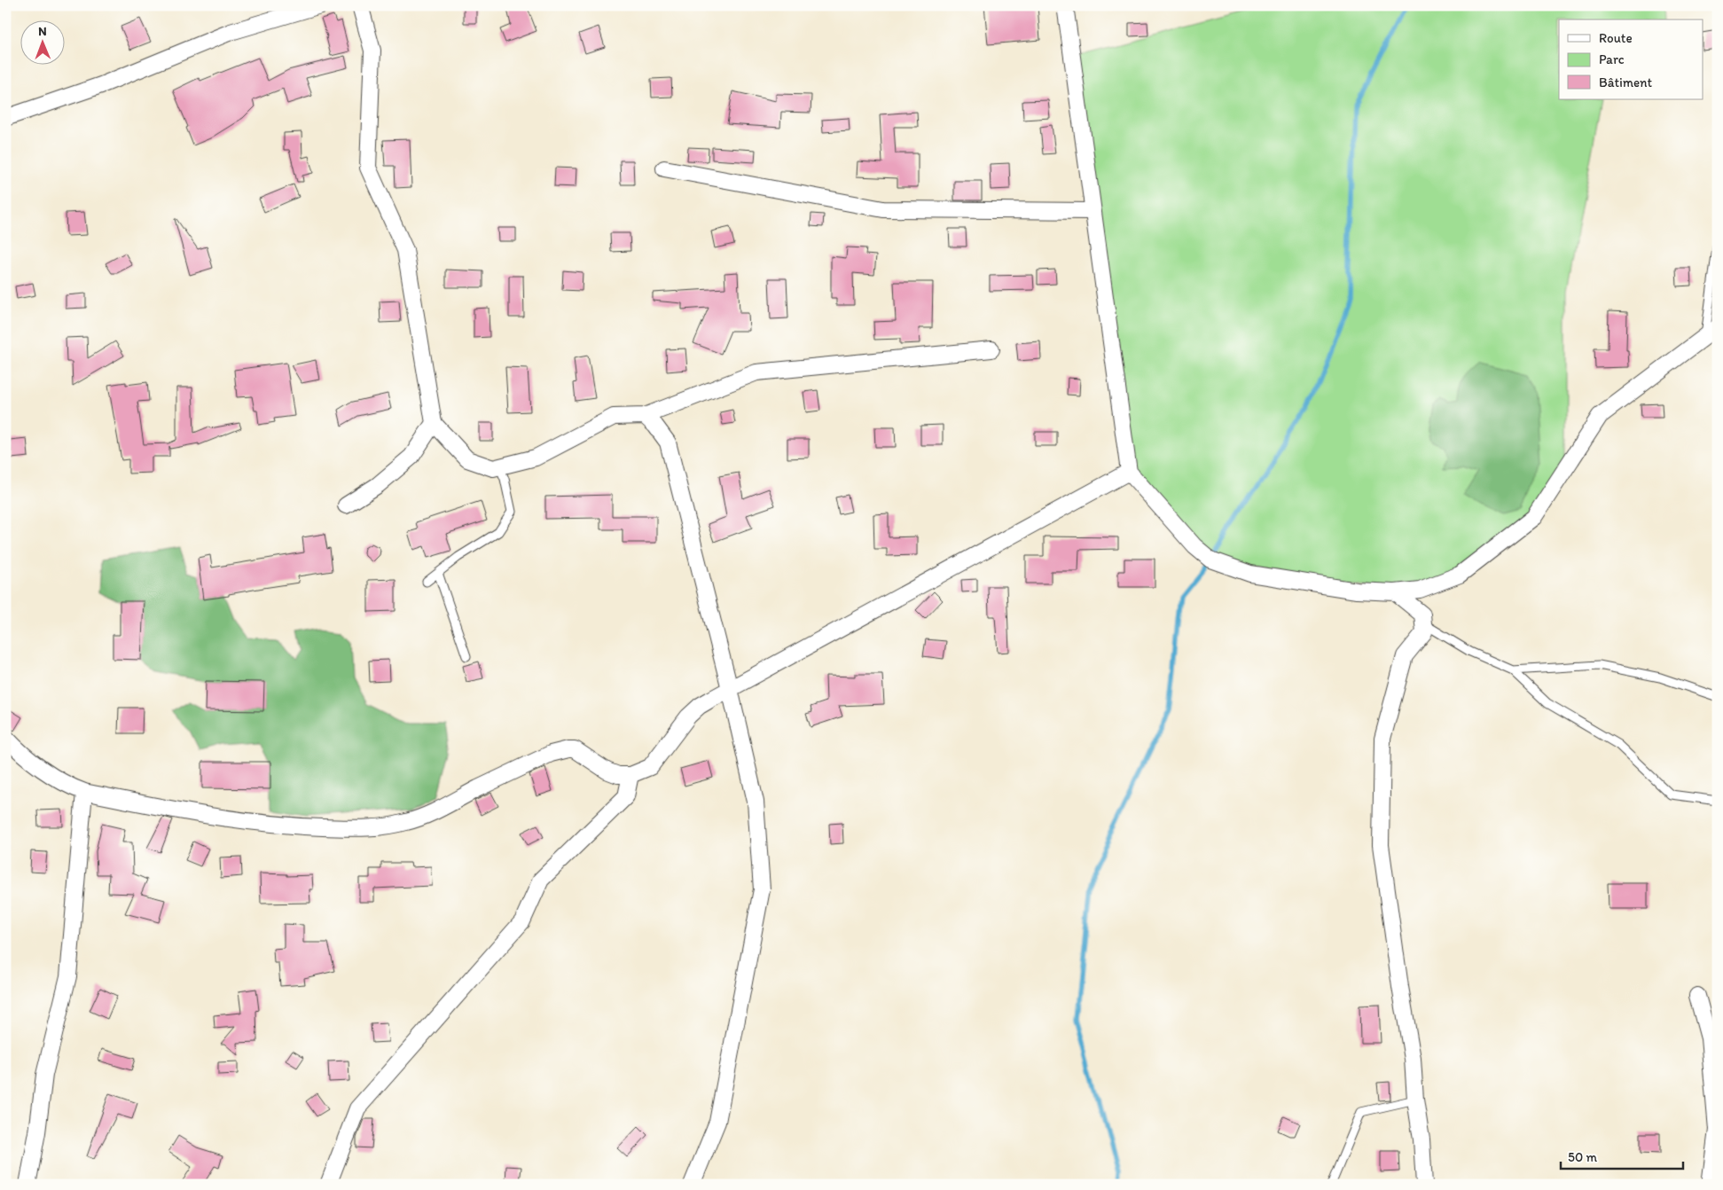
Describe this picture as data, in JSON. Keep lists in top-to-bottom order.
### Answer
{
  "legend": ["Route", "Parc", "Bâtiment"],
  "scale_bar": "50 m",
  "north": "top"
}
